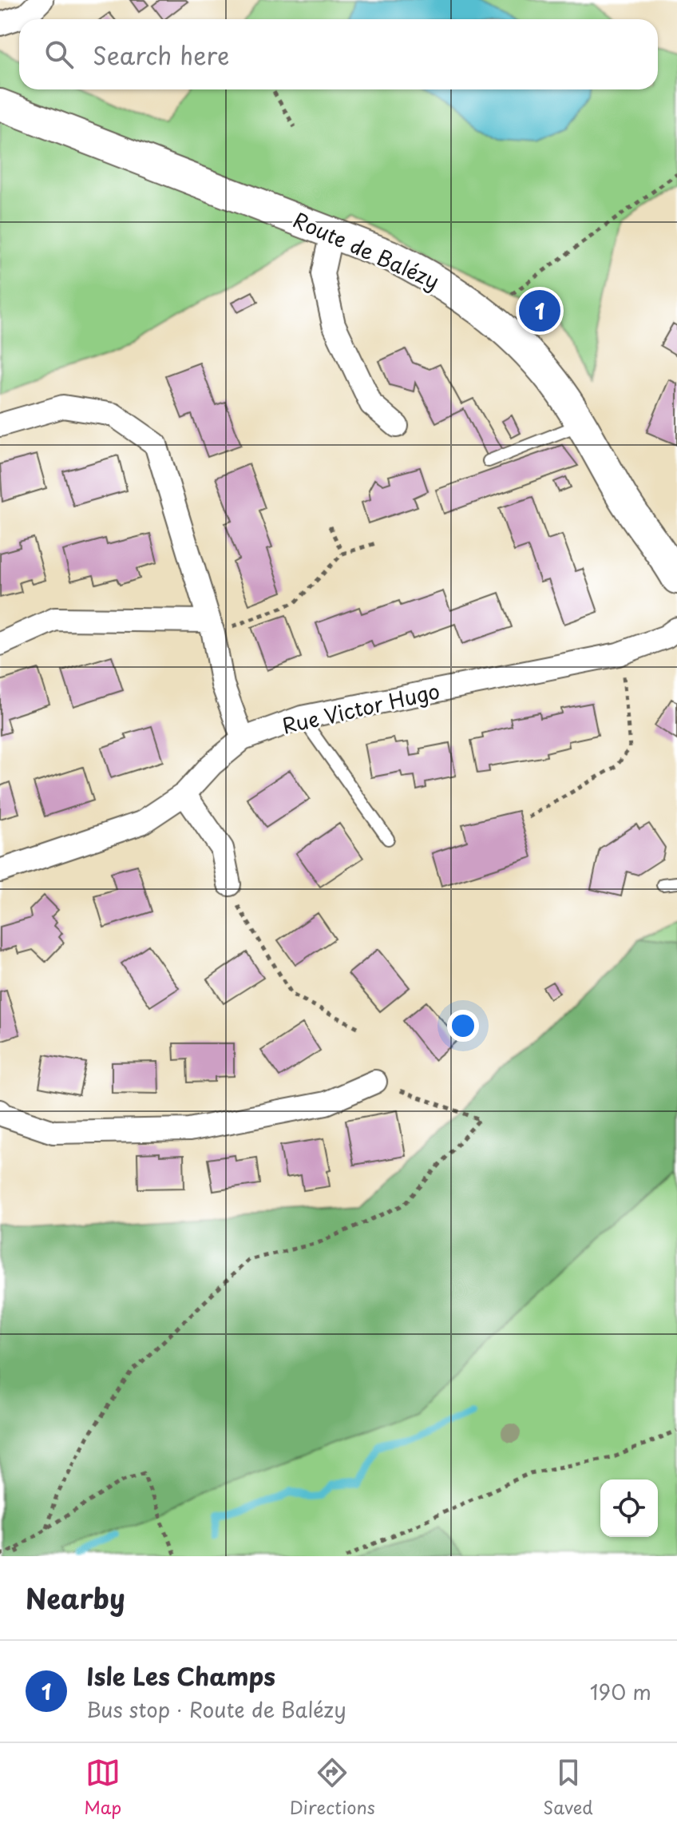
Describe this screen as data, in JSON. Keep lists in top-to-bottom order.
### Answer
{
  "streets": {
    "main road": ["Route de Balézy"],
    "street": ["Rue Victor Hugo"]
  },
  "page": {
    "search": "Search here",
    "pins": "1",
    "heading": "Nearby",
    "list": [
      {
        "mark": "1",
        "name": "Isle Les Champs",
        "note": "Bus stop · Route de Balézy",
        "value": "190 m"
      }
    ],
    "nav": ["Map", "Directions", "Saved"]
  }
}
